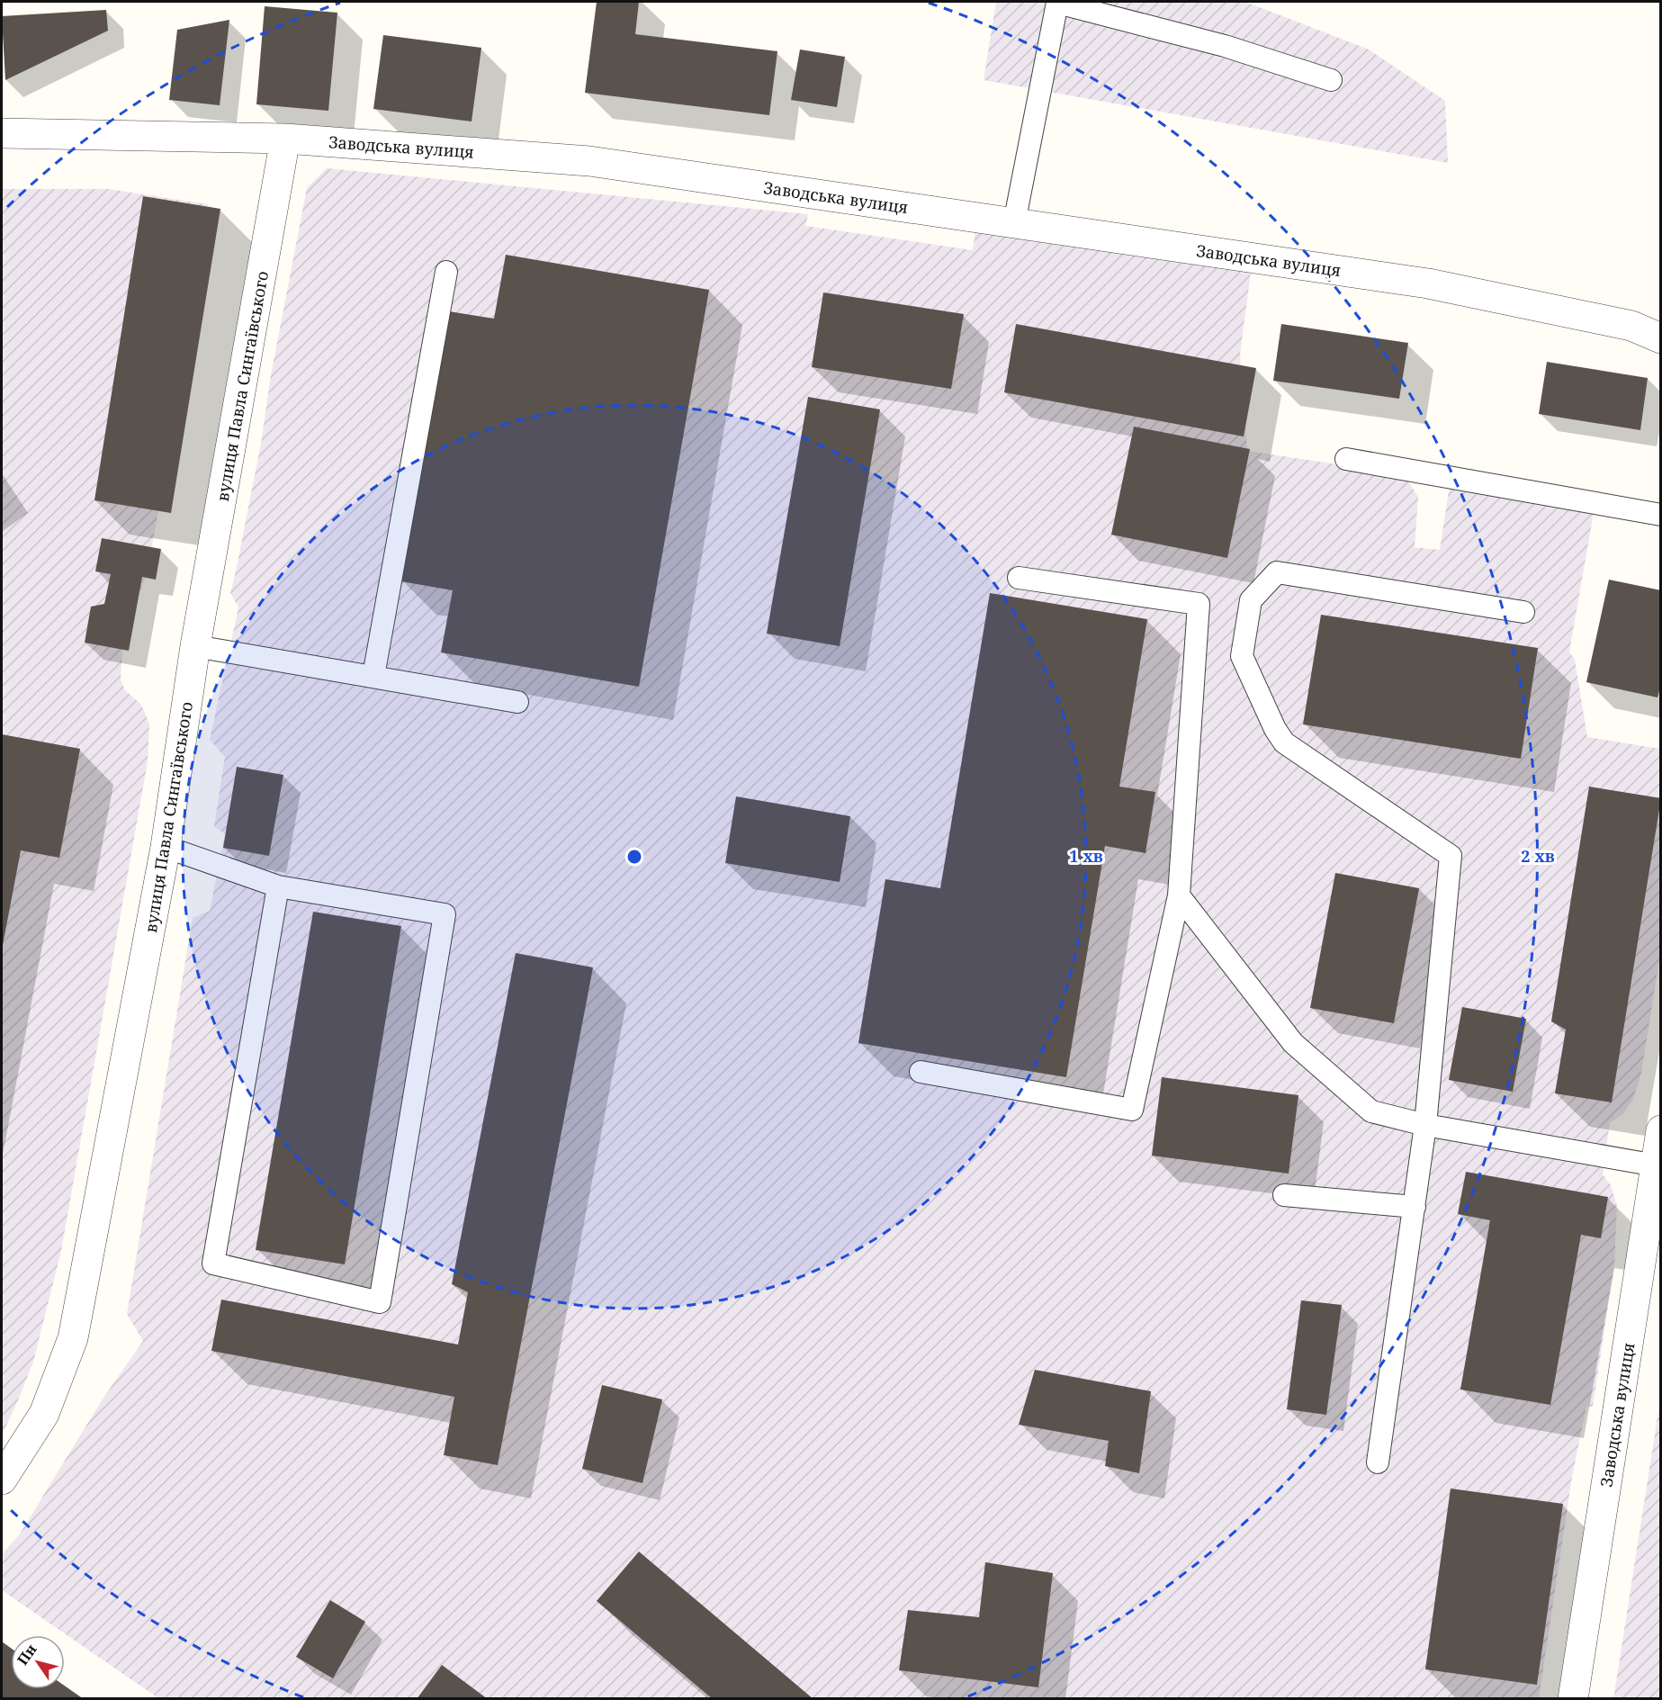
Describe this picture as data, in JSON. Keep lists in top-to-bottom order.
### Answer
{
  "streets": {
    "street": ["Заводська вулиця", "вулиця Павла Сингаївського"]
  },
  "crossings": [
    ["Заводська вулиця", "вулиця Павла Сингаївського"]
  ],
  "north": "top left",
  "rings": ["1 хв", "2 хв"]
}
